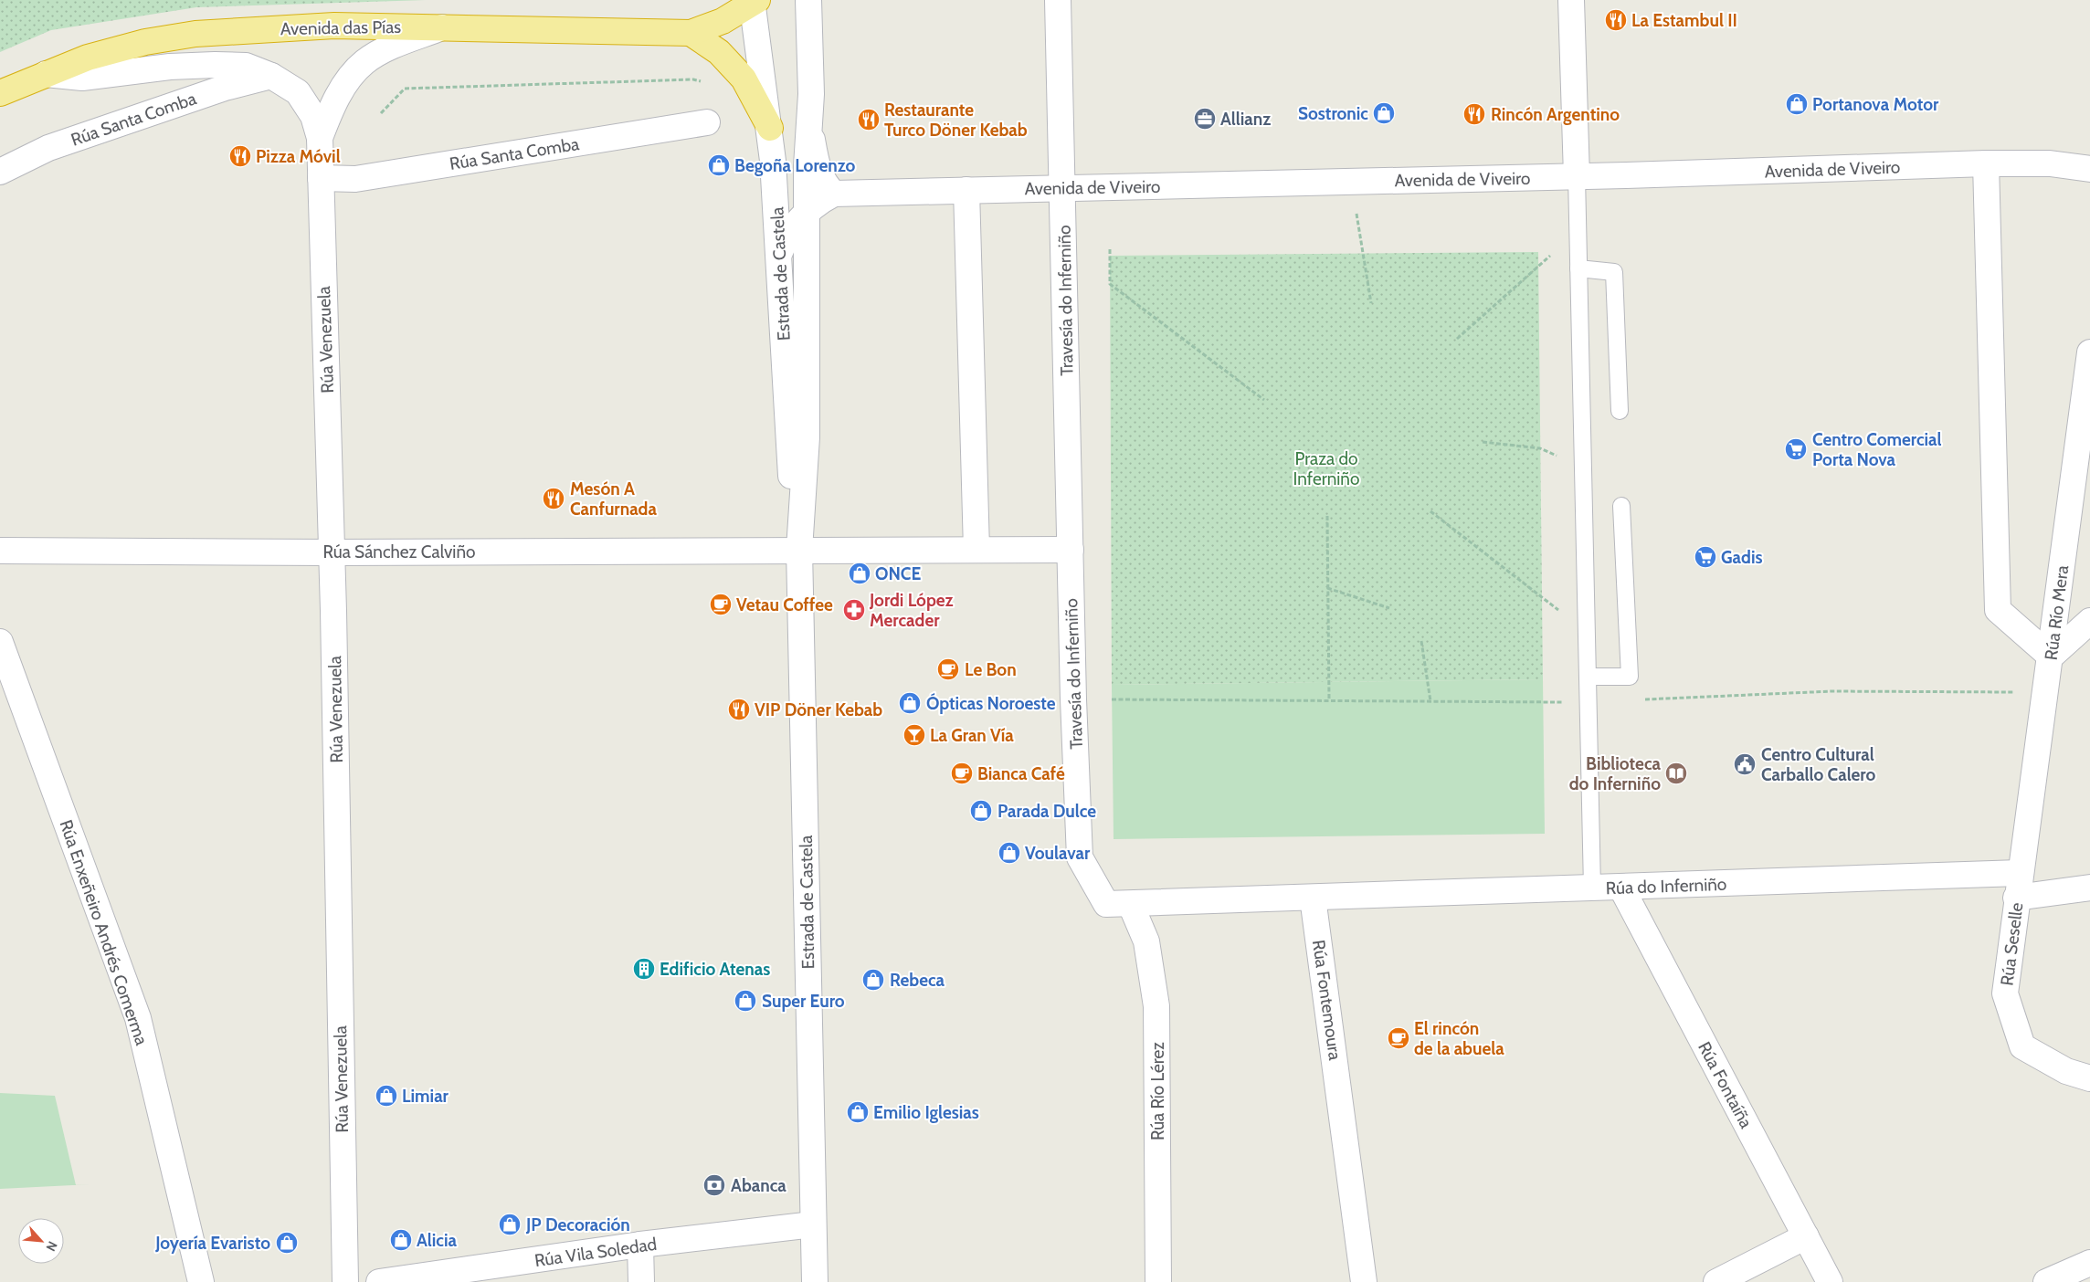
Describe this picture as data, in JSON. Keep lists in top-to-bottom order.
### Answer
{
  "streets": {
    "highway": ["Avenida das Pías"],
    "street": [
      "Rúa Santa Comba",
      "Avenida de Viveiro",
      "Estrada de Castela",
      "Travesía do Inferniño",
      "Rúa Venezuela",
      "Rúa Sánchez Calviño",
      "Rúa Río Mera",
      "Rúa do Inferniño",
      "Rúa Enxeñeiro Andrés Comerma",
      "Rúa Seselle",
      "Rúa Fontemoura",
      "Rúa Fontaíña",
      "Rúa Río Lérez",
      "Rúa Vila Soledad"
    ]
  },
  "crossings": [
    ["Avenida das Pías", "Rúa Venezuela"],
    ["Rúa Santa Comba", "Rúa Venezuela"],
    ["Avenida de Viveiro", "Travesía do Inferniño"],
    ["Estrada de Castela", "Rúa Sánchez Calviño"],
    ["Estrada de Castela", "Rúa Vila Soledad"],
    ["Travesía do Inferniño", "Rúa Río Lérez"],
    ["Rúa Venezuela", "Rúa Sánchez Calviño"],
    ["Rúa Río Mera", "Rúa do Inferniño"],
    ["Rúa Río Mera", "Rúa Seselle"],
    ["Rúa do Inferniño", "Rúa Seselle"],
    ["Rúa do Inferniño", "Rúa Fontemoura"],
    ["Rúa do Inferniño", "Rúa Fontaíña"]
  ],
  "parks": ["Praza do Inferniño"],
  "places": {
    "restaurant": [
      "La Estambul II",
      "Rincón Argentino",
      "Restaurante Turco Döner Kebab",
      "Pizza Móvil",
      "Mesón A Canfurnada",
      "VIP Döner Kebab"
    ],
    "shop": [
      "Portanova Motor",
      "Sostronic",
      "Begoña Lorenzo",
      "ONCE",
      "Ópticas Noroeste",
      "Parada Dulce",
      "Voulavar",
      "Rebeca",
      "Super Euro",
      "Limiar",
      "Emilio Iglesias",
      "JP Decoración",
      "Alicia",
      "Joyería Evaristo"
    ],
    "office": ["Allianz"],
    "supermarket": ["Centro Comercial Porta Nova", "Gadis"],
    "cafe": [
      "Vetau Coffee",
      "Le Bon",
      "Bianca Café",
      "El rincón de la abuela"
    ],
    "pharmacy": ["Jordi López Mercader"],
    "bar": ["La Gran Vía"],
    "public building": ["Centro Cultural Carballo Calero"],
    "library": ["Biblioteca do Inferniño"],
    "building": ["Edificio Atenas"],
    "bank": ["Abanca"]
  },
  "north": "bottom right"
}
